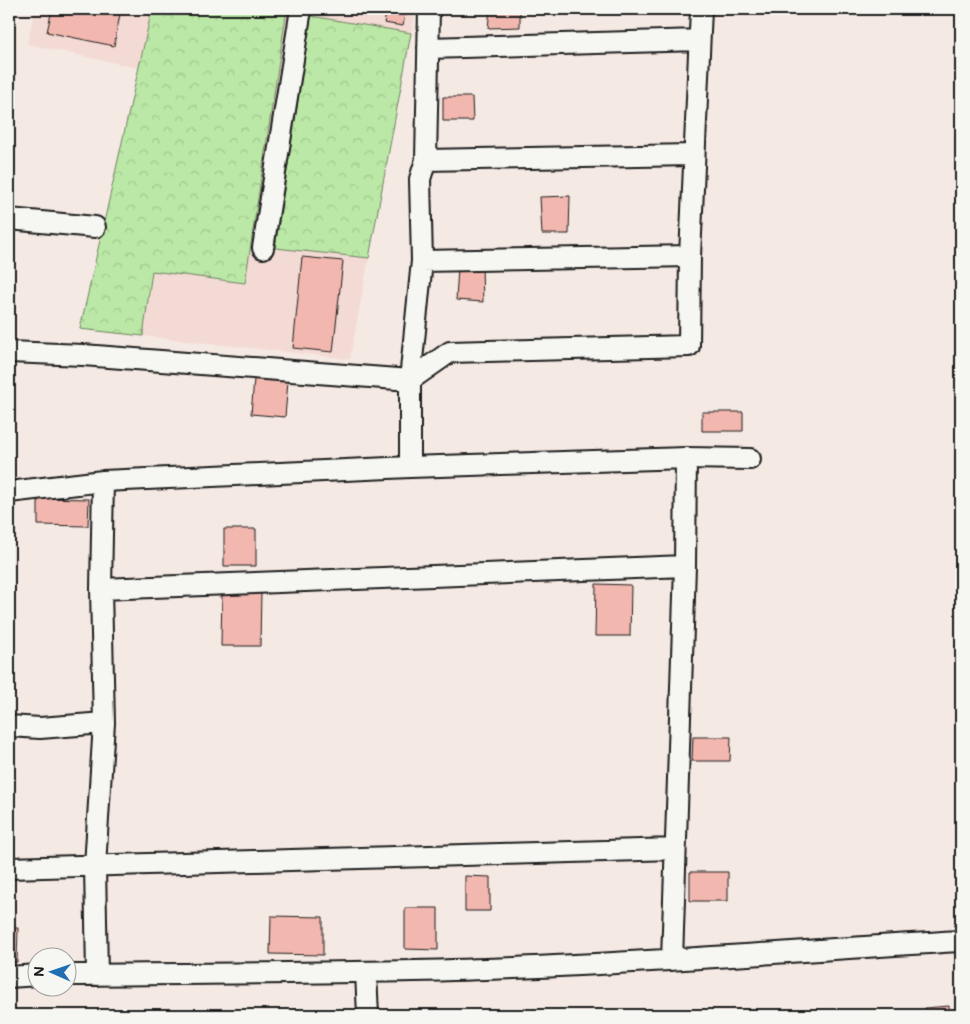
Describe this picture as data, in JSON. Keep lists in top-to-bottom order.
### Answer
{
  "north": "left"
}
